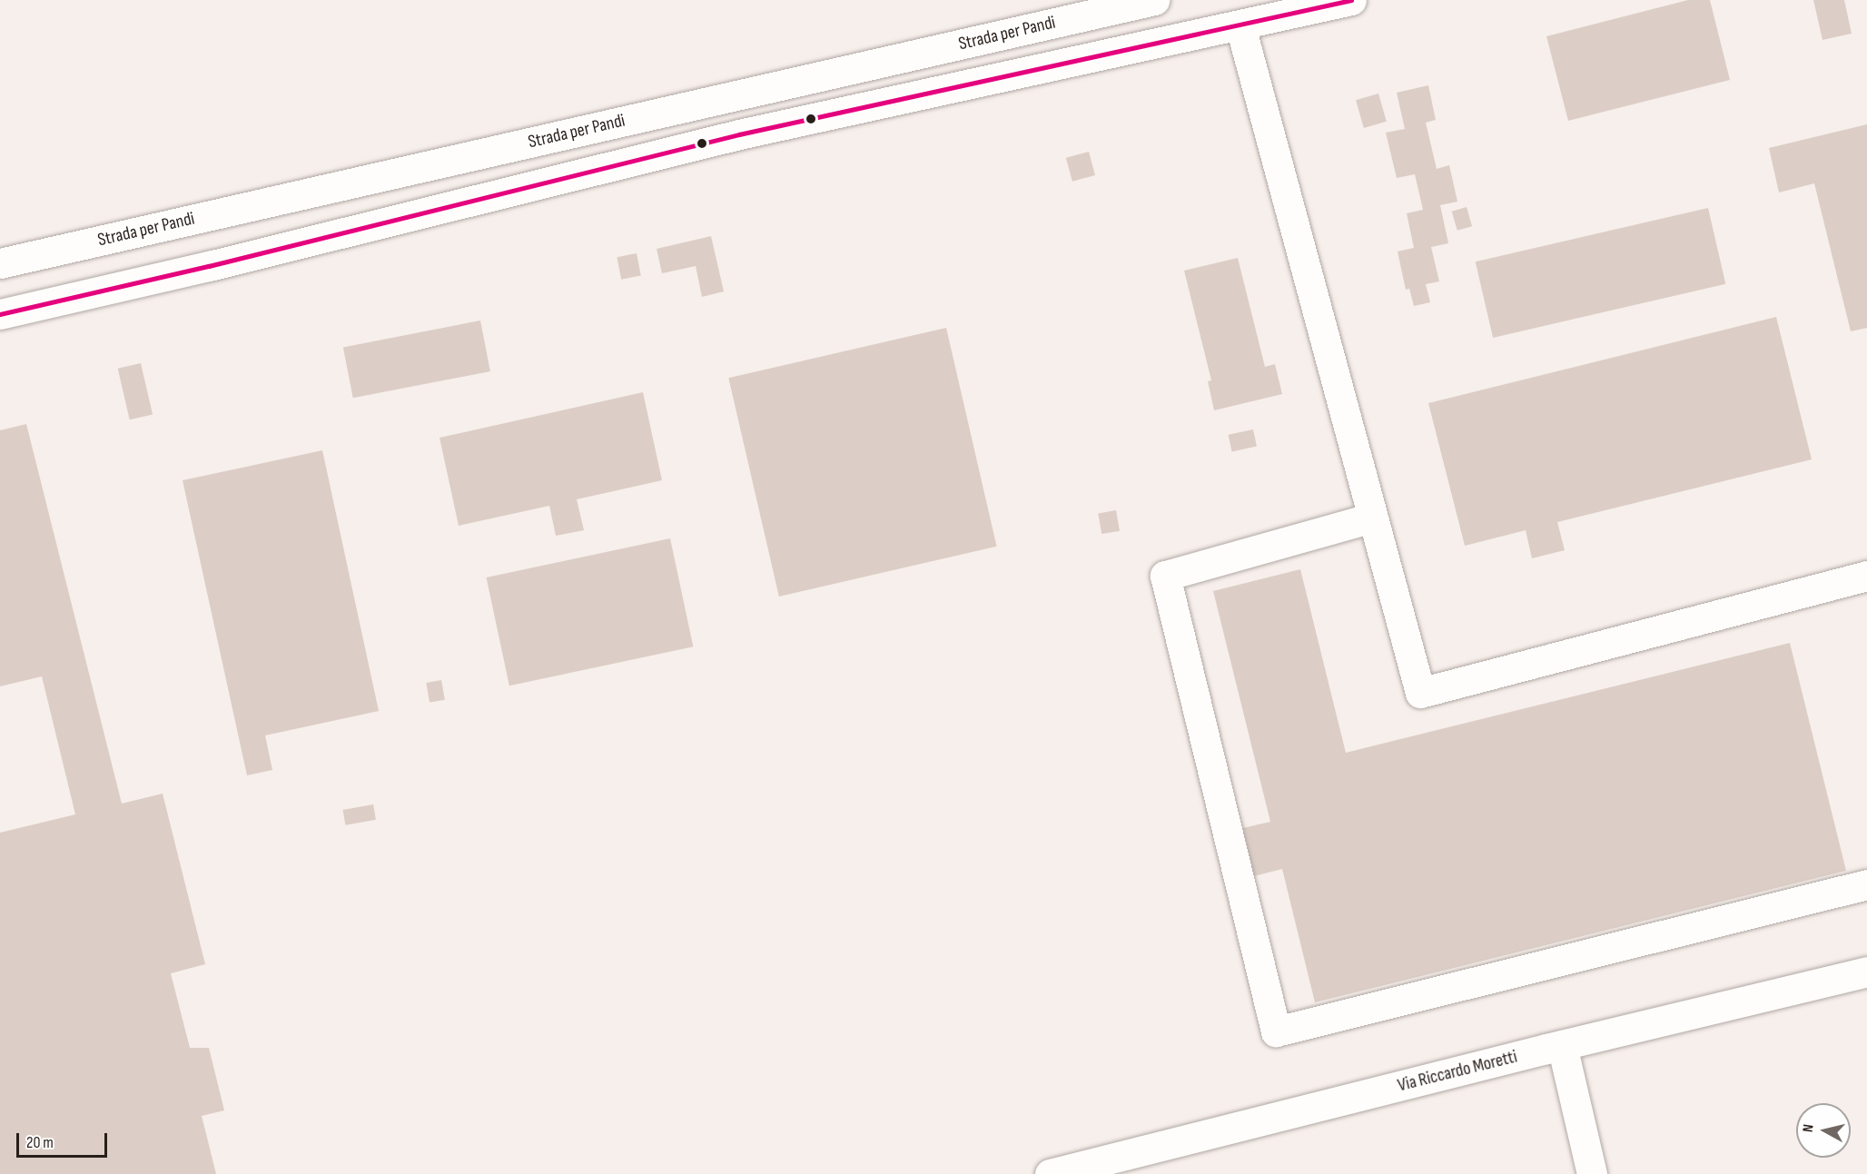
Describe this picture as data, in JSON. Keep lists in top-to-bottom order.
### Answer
{
  "streets": {
    "street": ["Strada per Pandi", "Via Riccardo Moretti"]
  },
  "scale_bar": "20 m",
  "north": "left"
}
